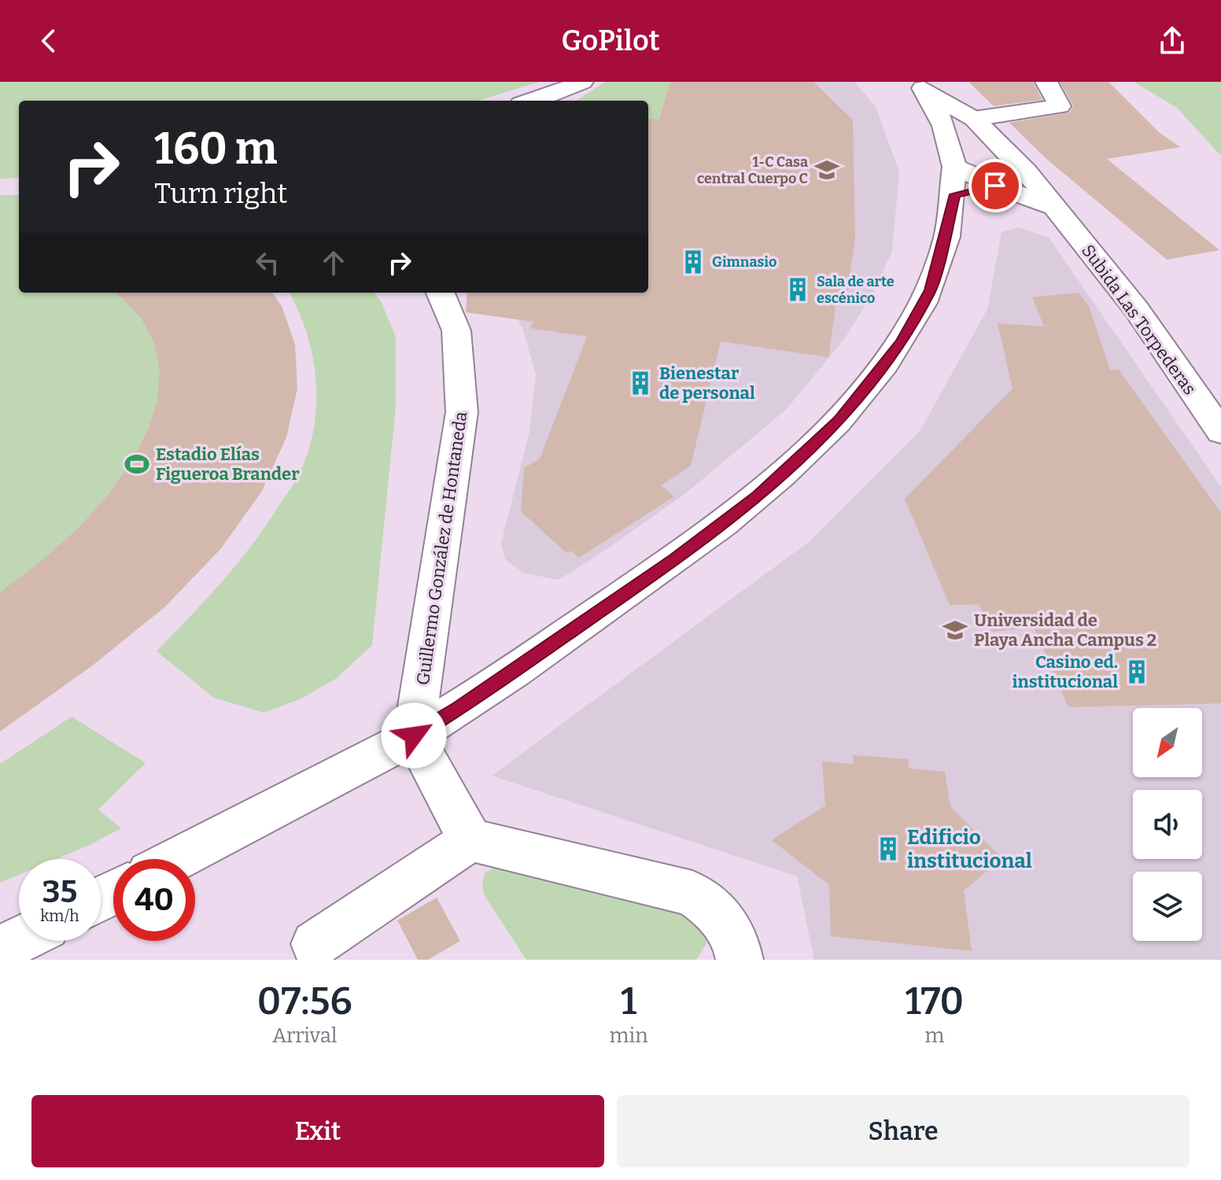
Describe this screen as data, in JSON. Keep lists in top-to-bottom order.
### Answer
{
  "streets": {
    "street": ["Subida Las Torpederas", "Guillermo González de Hontaneda"]
  },
  "places": {
    "school or university": ["1-C Casa central Cuerpo C", "Universidad de Playa Ancha Campus 2"],
    "building": [
      "Gimnasio",
      "Sala de arte escénico",
      "Bienestar de personal",
      "Casino ed. institucional",
      "Edificio institucional"
    ],
    "sports": ["Estadio Elías Figueroa Brander"]
  },
  "north": "bottom left",
  "page": {
    "header": "GoPilot",
    "turn": ["160 m", "Turn right"],
    "speed": "35 km/h",
    "limit": "40",
    "eta": [
      "07:56",
      "Arrival",
      "1",
      "min",
      "170",
      "m"
    ],
    "buttons": ["Exit", "Share"]
  }
}
